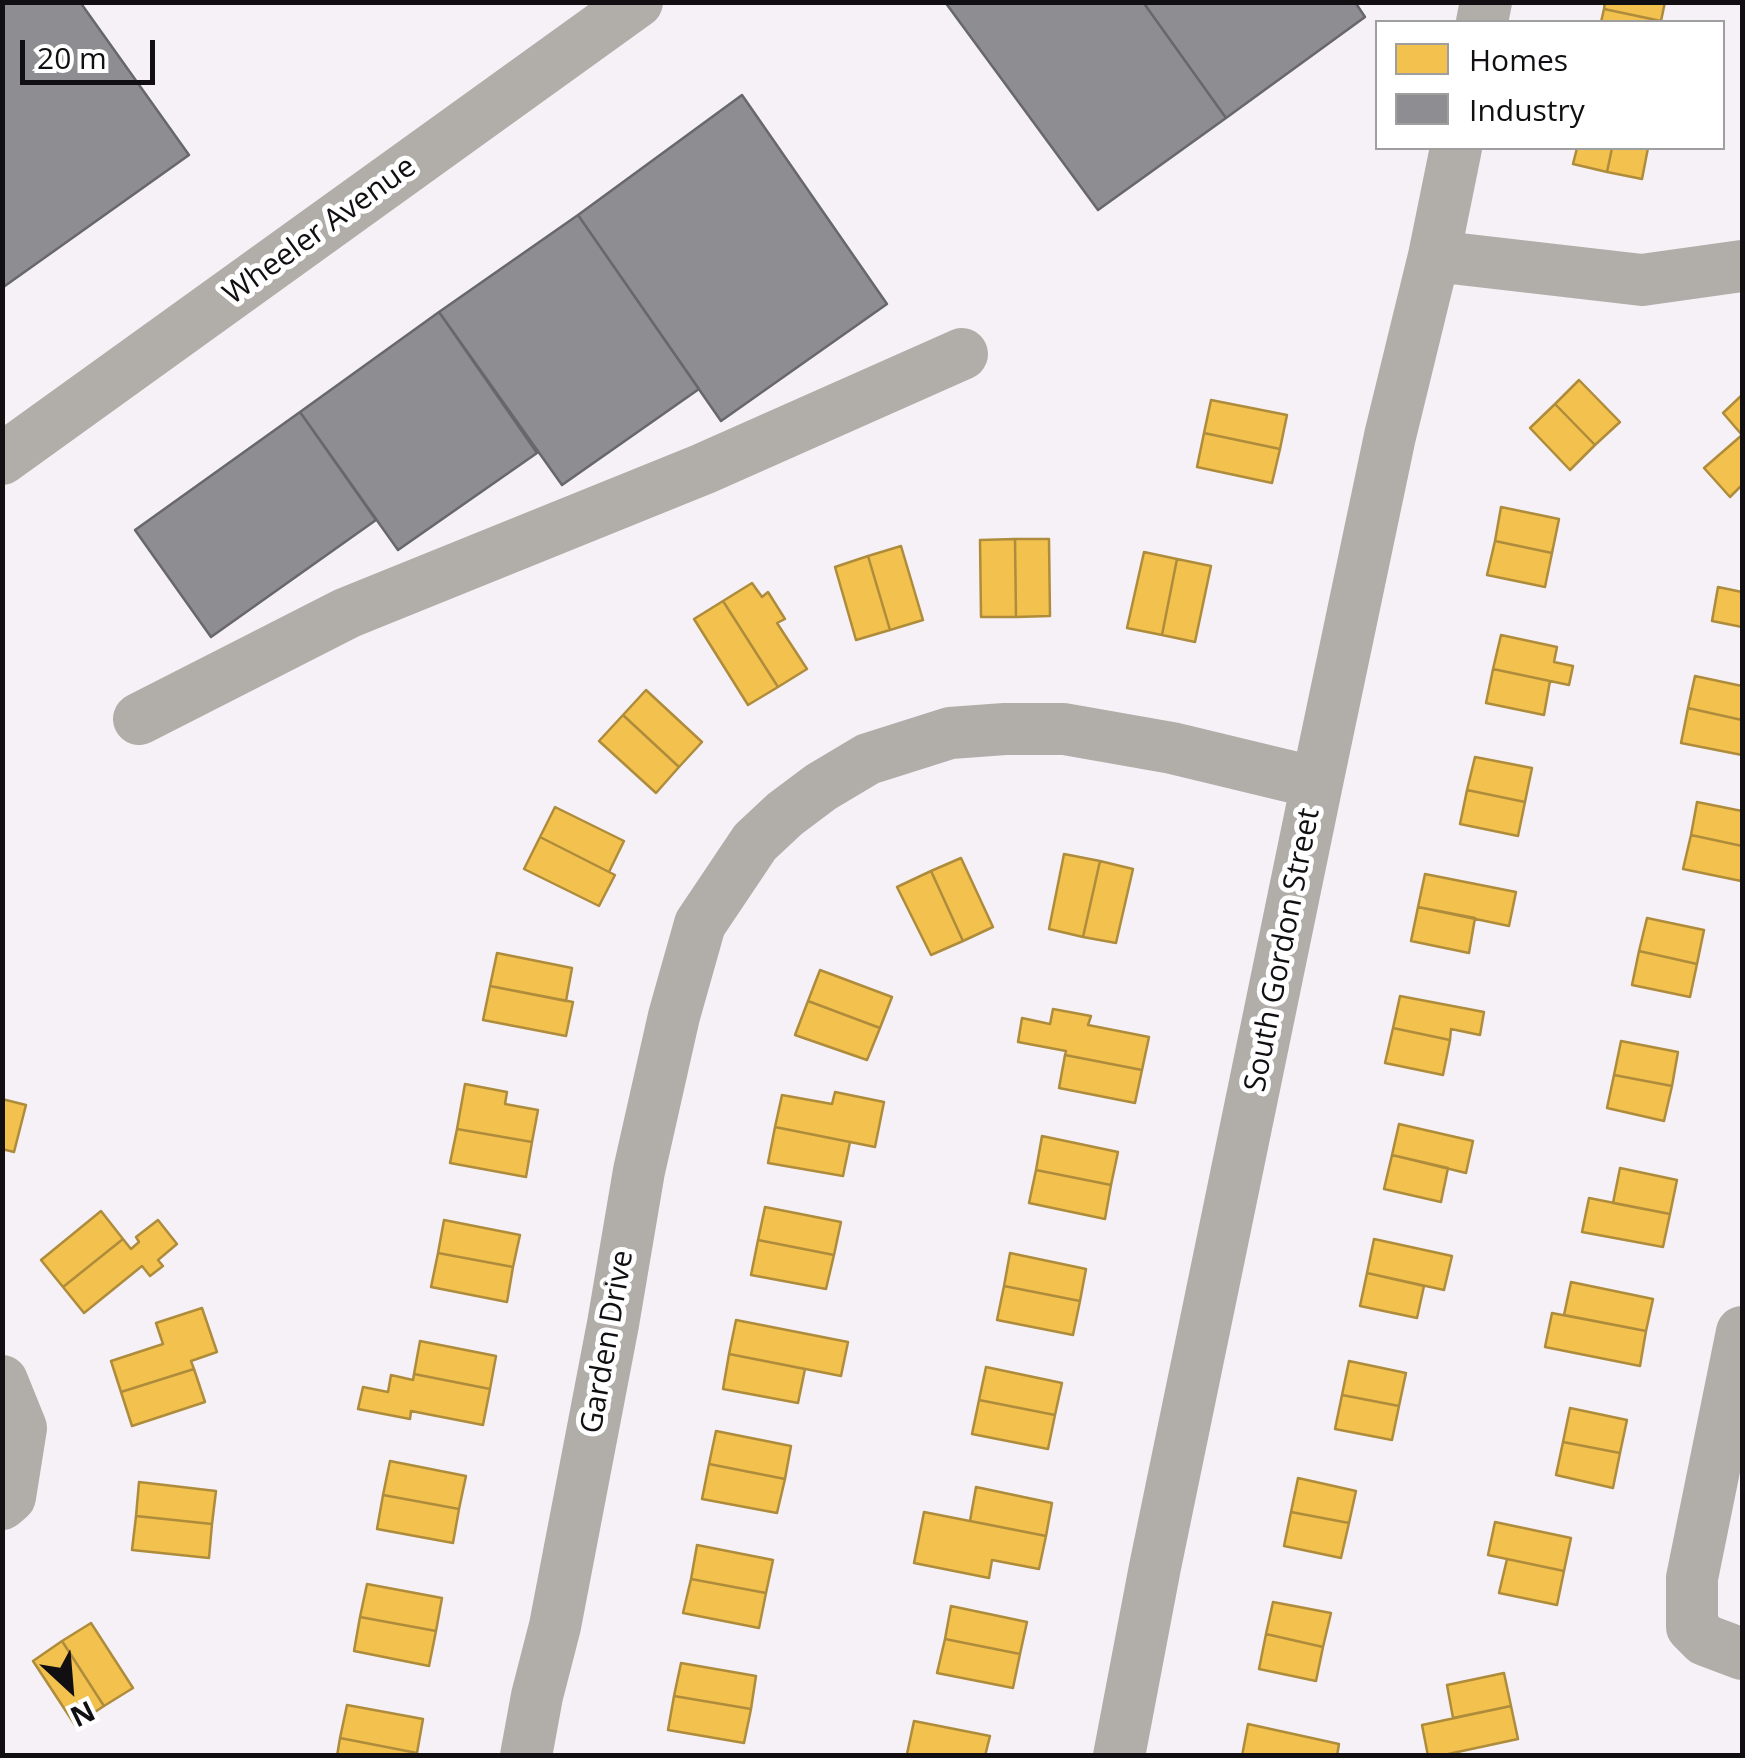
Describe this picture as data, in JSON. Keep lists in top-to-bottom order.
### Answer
{
  "streets": {
    "street": ["Wheeler Avenue", "South Gordon Street", "Garden Drive"]
  },
  "crossings": [
    ["South Gordon Street", "Garden Drive"]
  ],
  "legend": ["Homes", "Industry"],
  "scale_bar": "20 m",
  "north": "bottom right"
}
